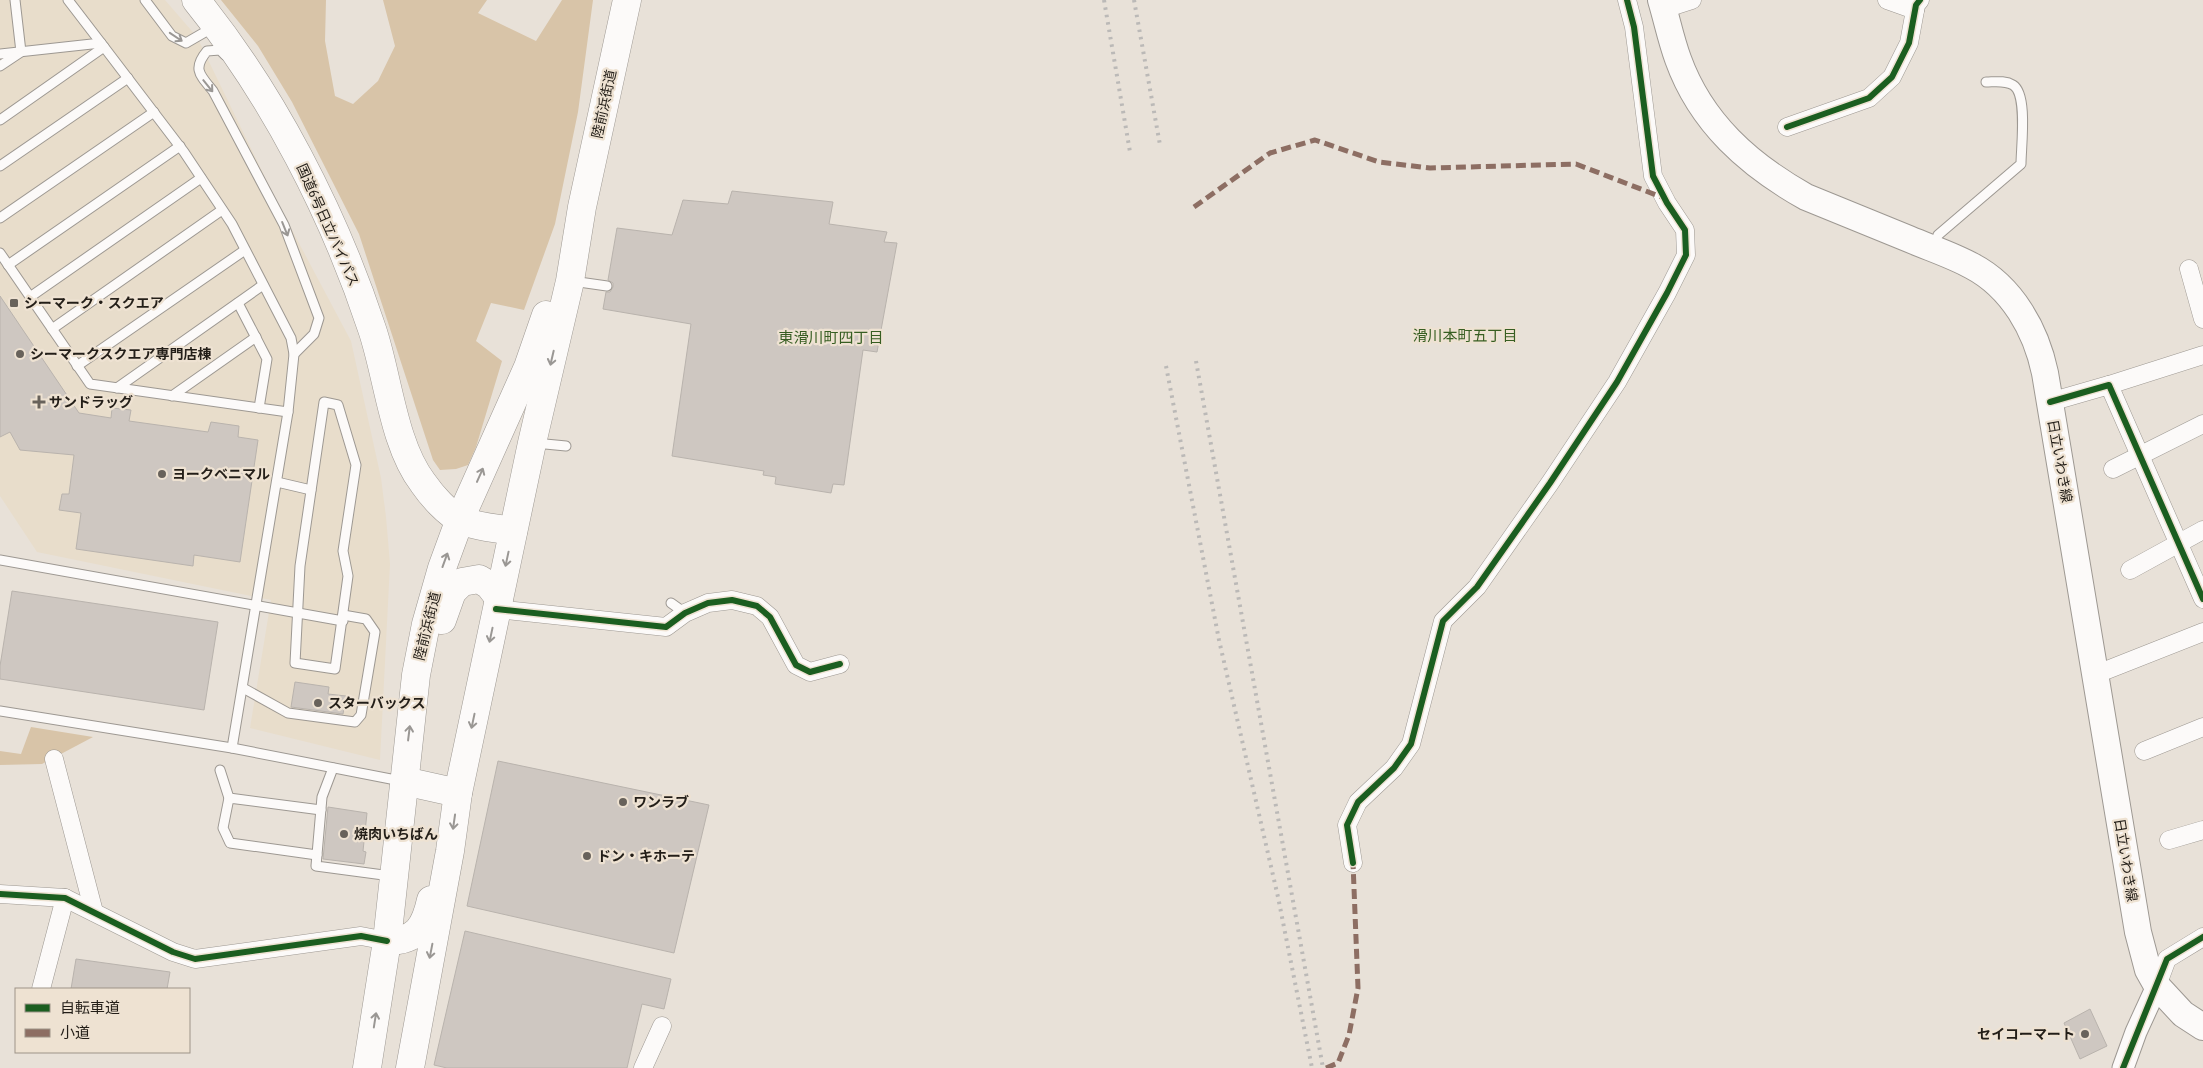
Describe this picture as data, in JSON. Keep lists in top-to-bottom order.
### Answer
{
  "streets": {
    "highway": ["陸前浜街道", "国道6号日立バイパス"],
    "main road": ["日立いわき線"]
  },
  "crossings": [
    ["陸前浜街道", "国道6号日立バイパス"]
  ],
  "districts": ["滑川本町五丁目", "東滑川町四丁目"],
  "places": {
    "transit": ["シーマーク・スクエア"],
    "other": [
      "シーマークスクエア専門店棟",
      "ヨークベニマル",
      "スターバックス",
      "ワンラブ",
      "焼肉いちばん",
      "ドン・キホーテ",
      "セイコーマート"
    ],
    "health": ["サンドラッグ"]
  },
  "legend": ["自転車道", "小道"]
}
